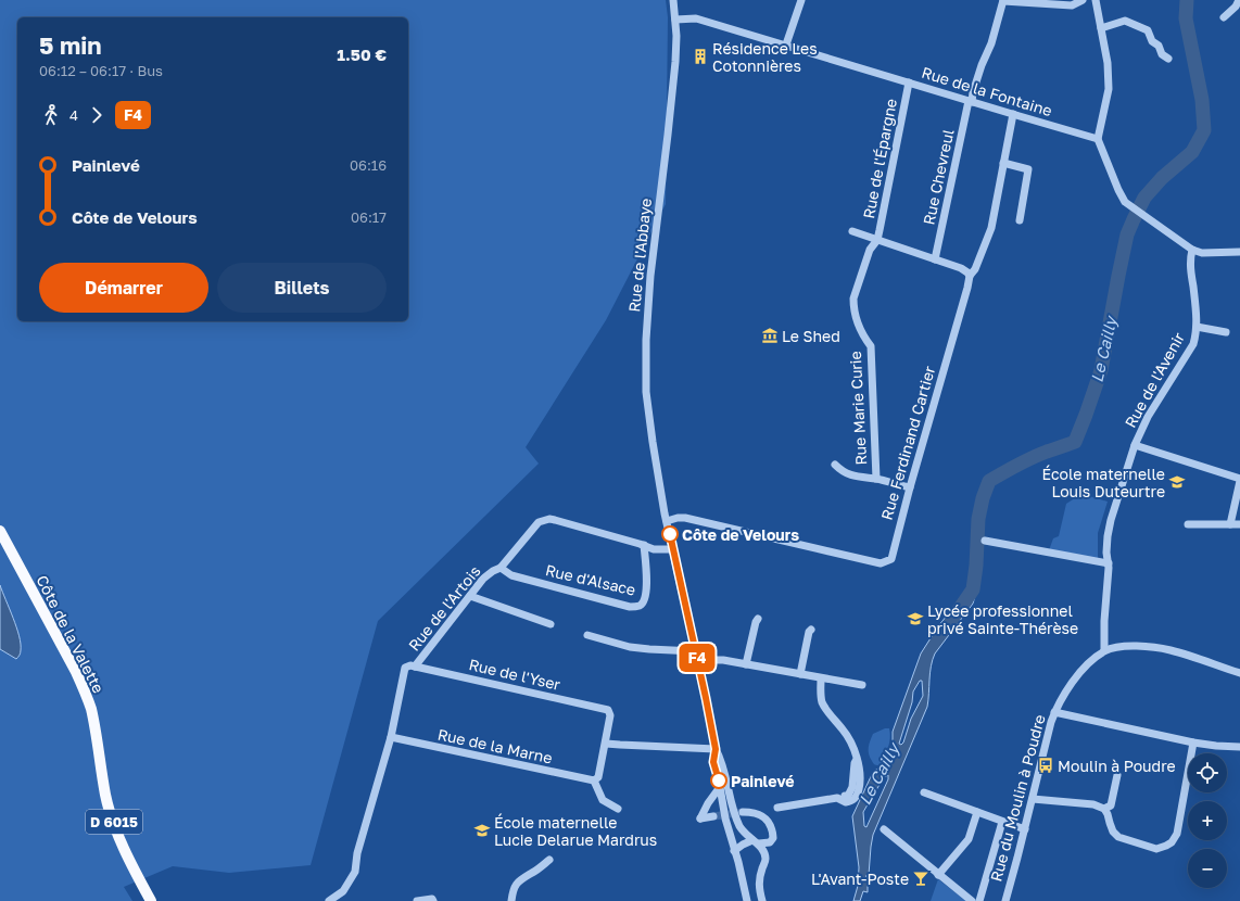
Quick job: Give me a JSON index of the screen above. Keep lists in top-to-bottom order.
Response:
{
  "streets": {
    "main road": ["Côte de la Valette", "D 6015"],
    "street": [
      "Rue de la Fontaine",
      "Rue de l'Épargne",
      "Rue Chevreul",
      "Rue de l'Abbaye",
      "Rue de l'Avenir",
      "Rue Marie Curie",
      "Rue Ferdinand Cartier",
      "Rue d'Alsace",
      "Rue de l'Artois",
      "Rue de l'Yser",
      "Rue de la Marne",
      "Rue du Moulin à Poudre"
    ]
  },
  "crossings": [
    ["Rue de la Fontaine", "Rue de l'Épargne"],
    ["Rue de la Fontaine", "Rue Chevreul"],
    ["Rue de la Fontaine", "Rue de l'Abbaye"],
    ["Rue de la Fontaine", "Rue Ferdinand Cartier"],
    ["Rue de l'Épargne", "Rue Marie Curie"],
    ["Rue de l'Abbaye", "Rue Ferdinand Cartier"],
    ["Rue de l'Avenir", "Rue du Moulin à Poudre"],
    ["Rue Marie Curie", "Rue Ferdinand Cartier"],
    ["Rue d'Alsace", "Rue de l'Artois"],
    ["Rue de l'Artois", "Rue de l'Yser"],
    ["Rue de l'Artois", "Rue de la Marne"]
  ],
  "water": ["Le Cailly"],
  "places": {
    "building": ["Résidence Les Cotonnières"],
    "museum": ["Le Shed"],
    "school or university": ["École maternelle Louis Duteurtre", "Lycée professionnel privé Sainte-Thérèse", "École maternelle Lucie Delarue Mardrus"],
    "other": ["Côte de Velours", "Painlevé"],
    "bus stop": ["Moulin à Poudre"],
    "bar": ["L'Avant-Poste"]
  },
  "lines": ["bus line F4"],
  "page": {
    "on_map": "F4",
    "heading": ["5 min", "06:12 – 06:17 · Bus", "1.50 €"],
    "legs": ["4", "F4"],
    "list": [
      {
        "name": "Painlevé",
        "value": "06:16"
      },
      {
        "name": "Côte de Velours",
        "value": "06:17"
      }
    ],
    "buttons": ["Démarrer", "Billets"],
    "map_buttons": ["+", "−"]
  }
}
